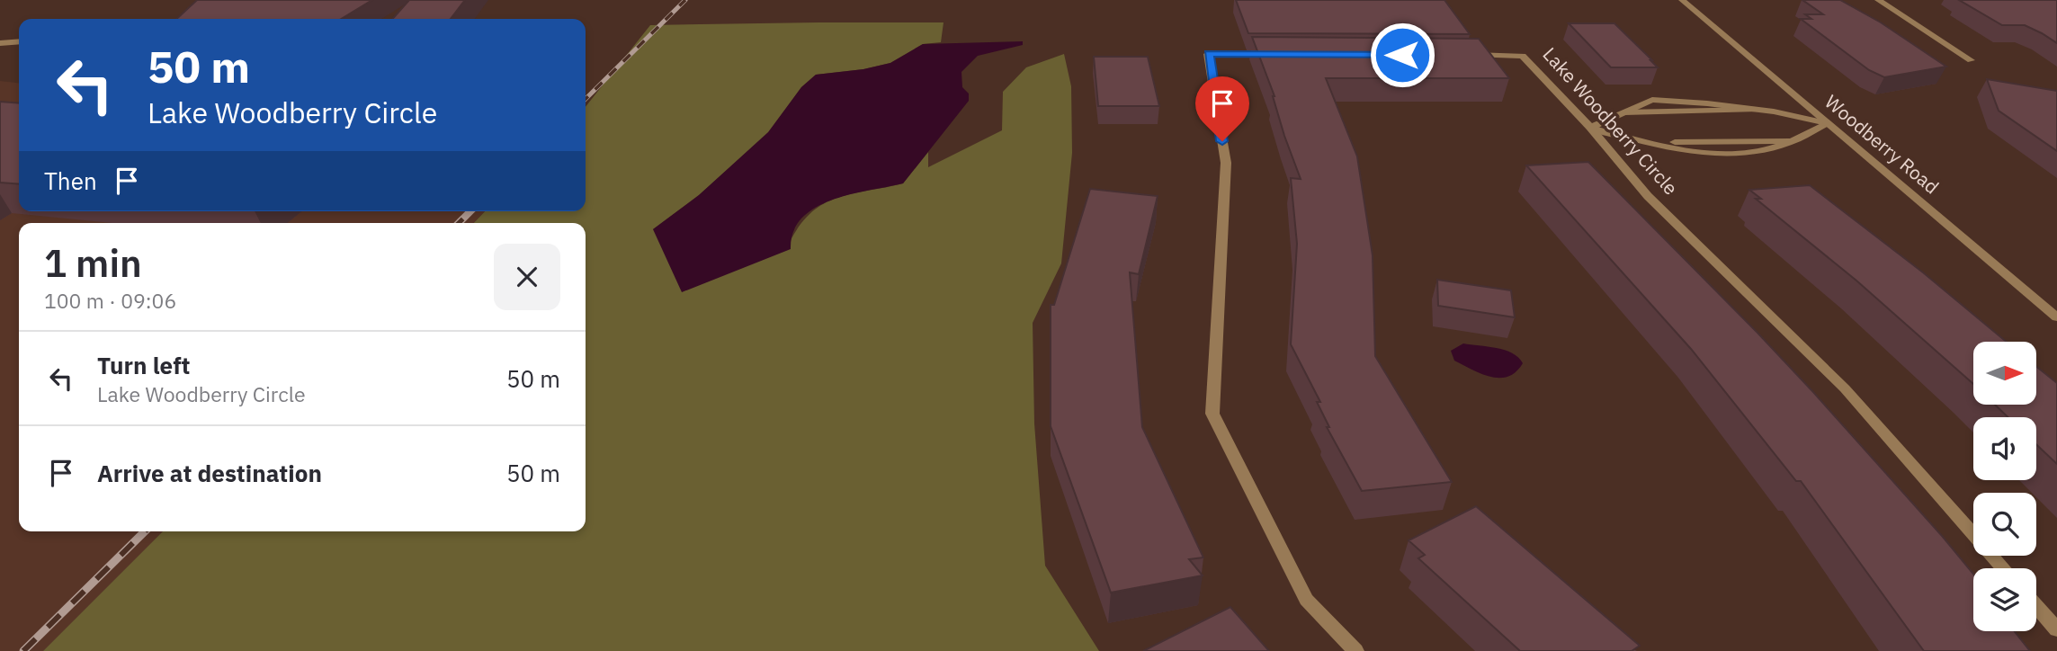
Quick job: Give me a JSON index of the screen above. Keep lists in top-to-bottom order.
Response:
{
  "streets": {
    "street": ["Lake Woodberry Circle", "Woodberry Road"]
  },
  "north": "right",
  "page": {
    "turn": ["50 m", "Lake Woodberry Circle"],
    "then": "Then",
    "heading": ["1 min", "100 m · 09:06"],
    "list": [
      {
        "name": "Turn left",
        "note": "Lake Woodberry Circle",
        "value": "50 m"
      },
      {
        "name": "Arrive at destination",
        "value": "50 m"
      }
    ]
  }
}
